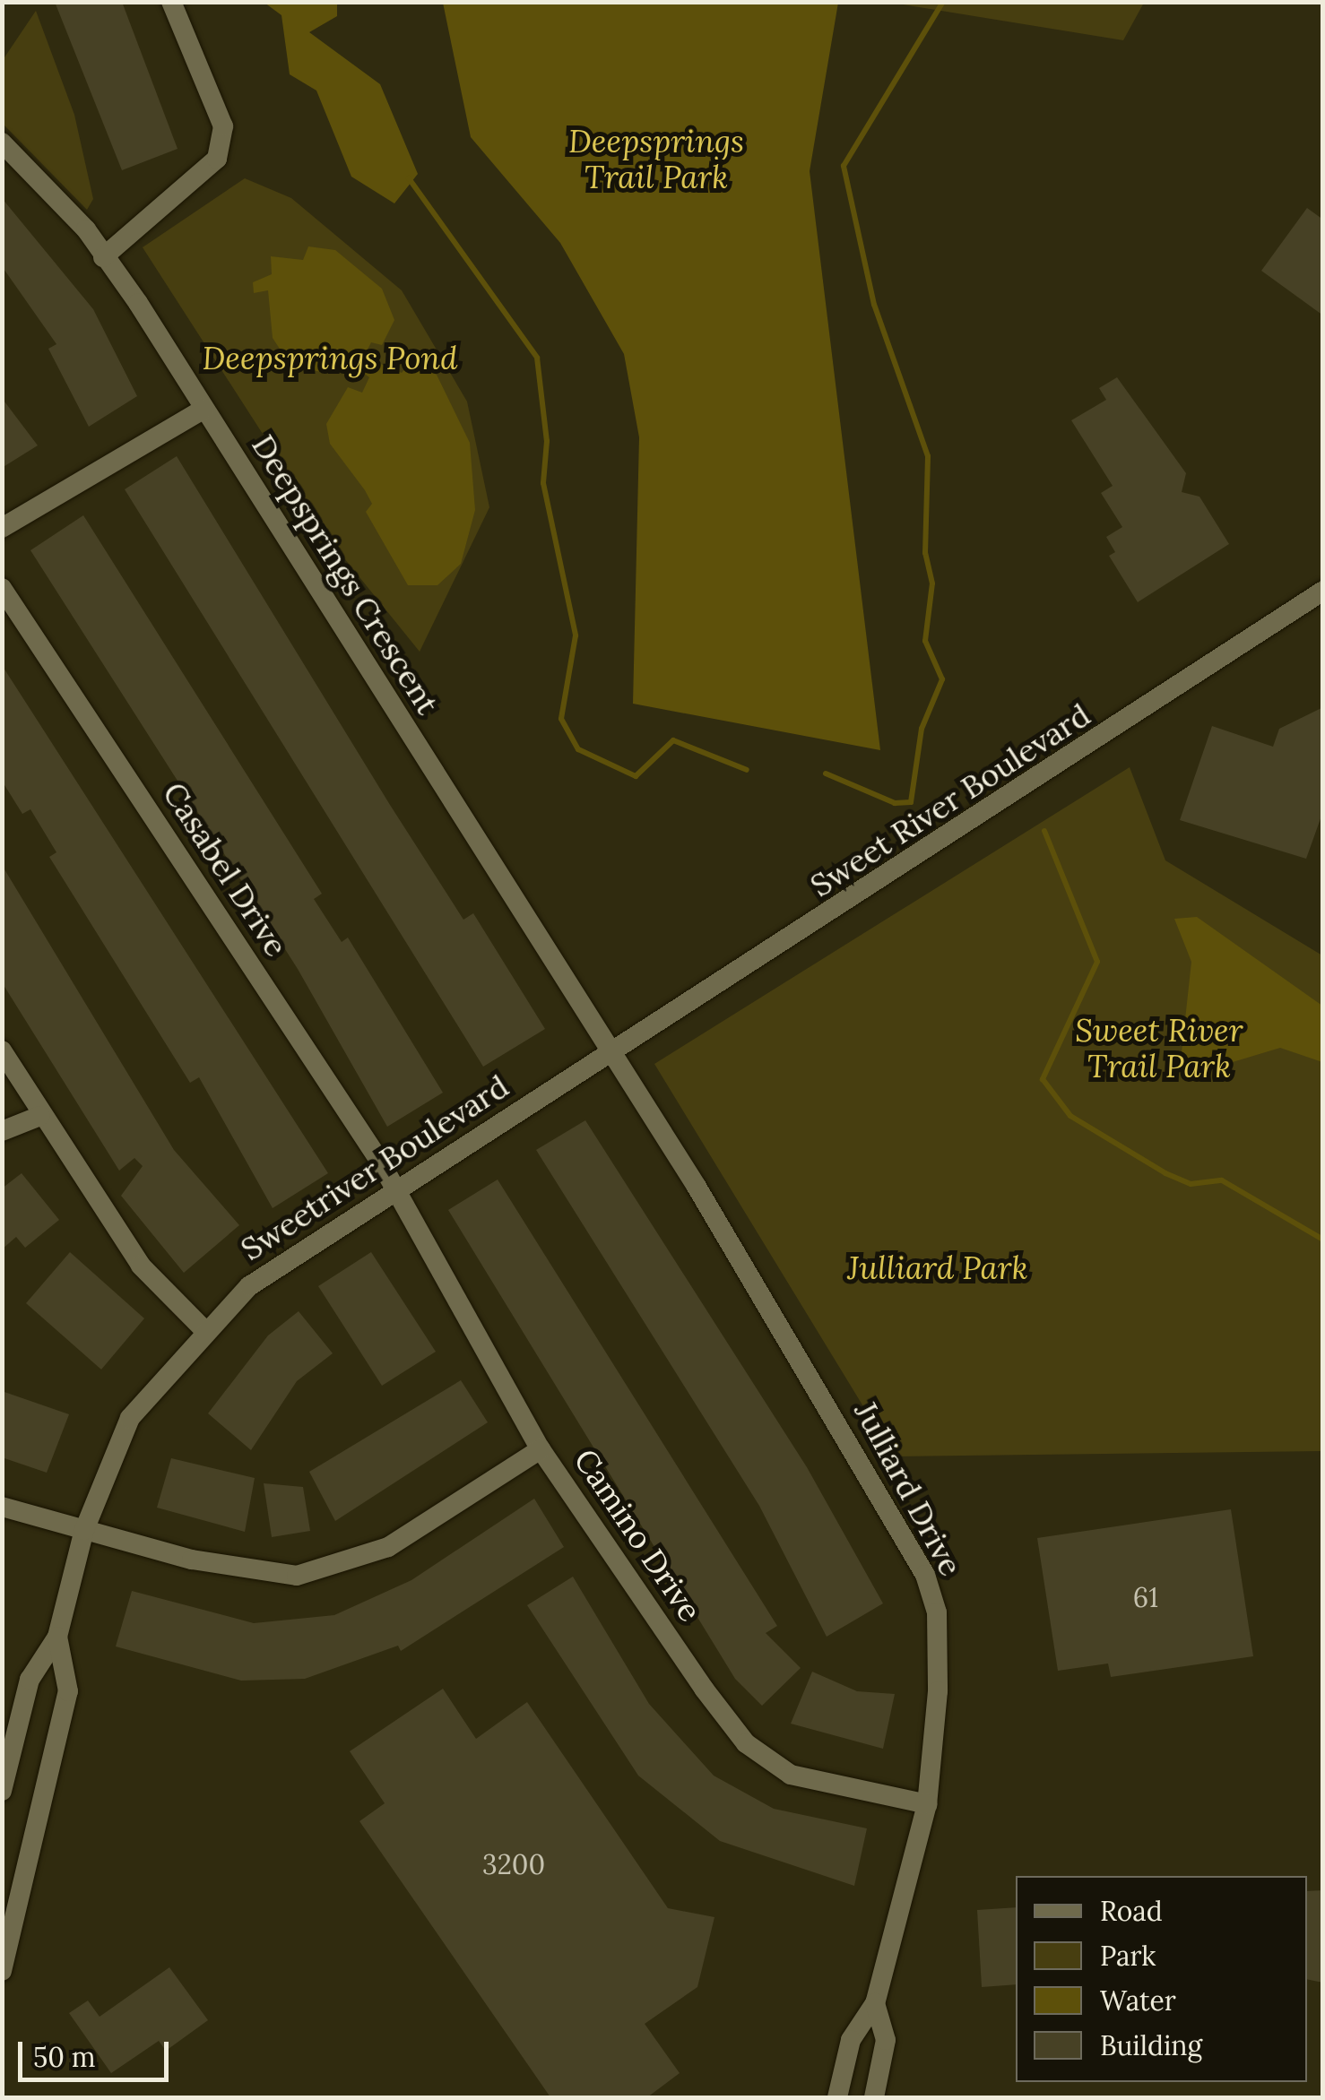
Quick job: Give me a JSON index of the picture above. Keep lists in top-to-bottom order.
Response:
{
  "streets": {
    "street": [
      "Deepsprings Crescent",
      "Sweet River Boulevard",
      "Casabel Drive",
      "Sweetriver Boulevard",
      "Julliard Drive",
      "Camino Drive"
    ]
  },
  "crossings": [
    ["Deepsprings Crescent", "Sweet River Boulevard"],
    ["Deepsprings Crescent", "Sweetriver Boulevard"],
    ["Deepsprings Crescent", "Julliard Drive"],
    ["Sweet River Boulevard", "Sweetriver Boulevard"],
    ["Sweet River Boulevard", "Julliard Drive"],
    ["Casabel Drive", "Sweetriver Boulevard"],
    ["Casabel Drive", "Camino Drive"],
    ["Sweetriver Boulevard", "Julliard Drive"],
    ["Sweetriver Boulevard", "Camino Drive"],
    ["Julliard Drive", "Camino Drive"]
  ],
  "parks": [
    "Deepsprings Trail Park",
    "Deepsprings Pond",
    "Sweet River Trail Park",
    "Julliard Park"
  ],
  "house_numbers": ["61", "3200"],
  "legend": [
    "Road",
    "Park",
    "Water",
    "Building"
  ],
  "scale_bar": "50 m"
}
